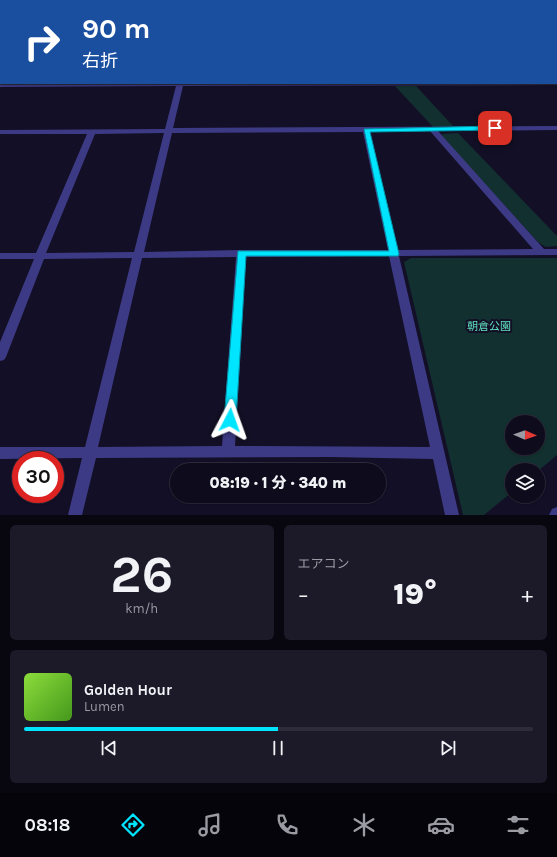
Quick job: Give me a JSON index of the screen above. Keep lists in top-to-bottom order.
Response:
{
  "parks": ["朝倉公園"],
  "north": "right",
  "page": {
    "turn": ["90 m", "右折"],
    "limit": "30",
    "trip": "08:19 · 1 分 · 340 m",
    "tile": [
      ["26", "km/h"],
      "エアコン"
    ],
    "heat": ["−", "19°", "+"],
    "song": ["Golden Hour", "Lumen"],
    "tabs": "08:18"
  }
}
